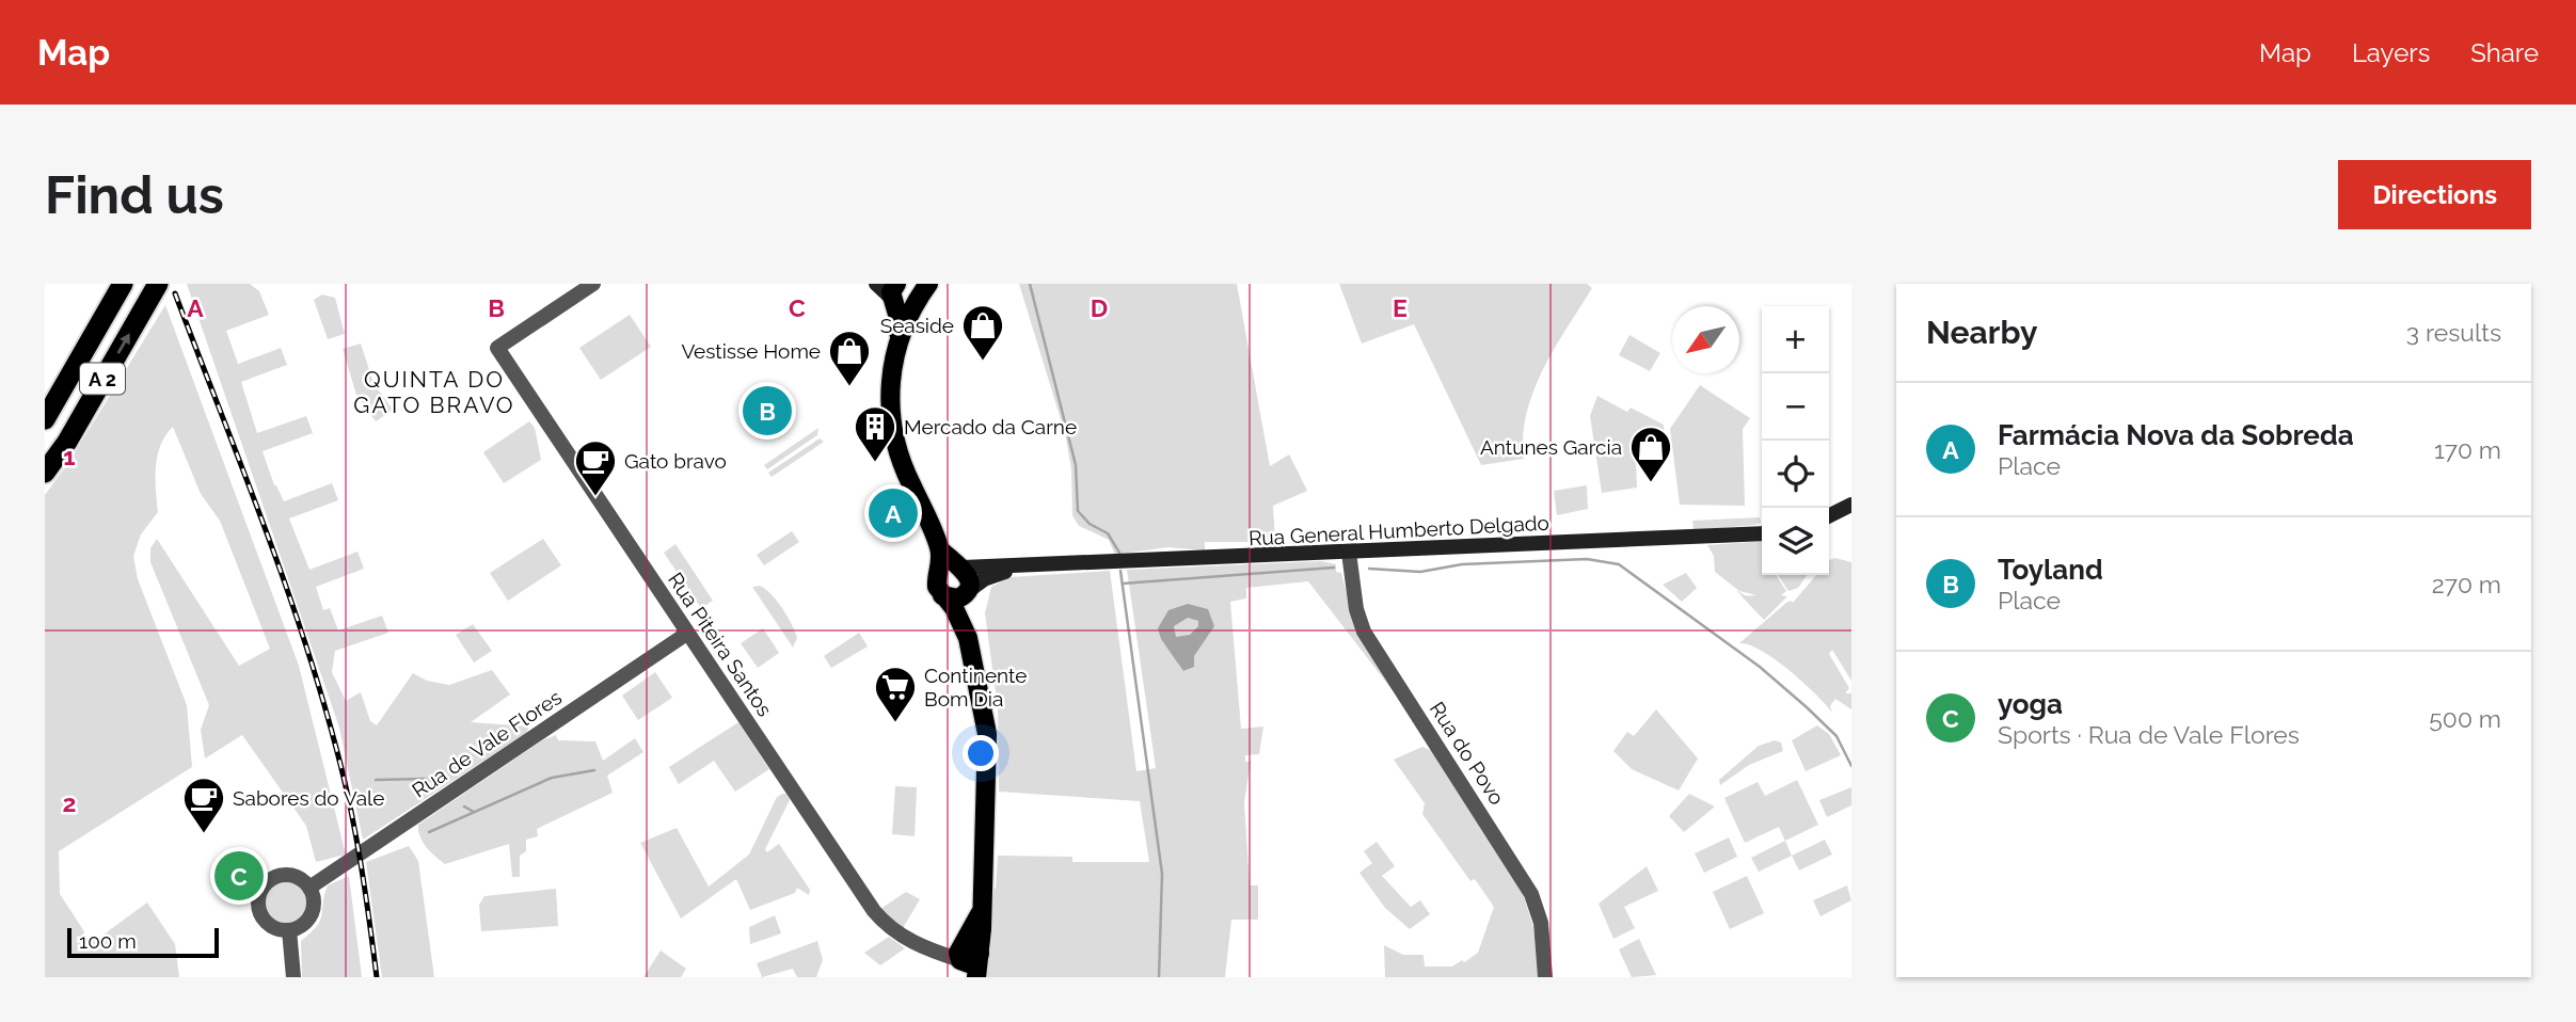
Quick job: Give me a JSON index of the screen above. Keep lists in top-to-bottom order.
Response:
{
  "streets": {
    "highway": ["A 2"],
    "main road": ["Rua General Humberto Delgado"],
    "street": ["Rua Piteira Santos", "Rua de Vale Flores", "Rua do Povo"]
  },
  "crossings": [
    ["Rua General Humberto Delgado", "Rua do Povo"],
    ["Rua Piteira Santos", "Rua de Vale Flores"]
  ],
  "districts": ["QUINTA DO GATO BRAVO"],
  "places": {
    "shop": ["Seaside", "Vestisse Home", "Antunes Garcia"],
    "building": ["Mercado da Carne"],
    "cafe": ["Gato bravo", "Sabores do Vale"],
    "supermarket": ["Continente Bom Dia"]
  },
  "scale_bar": "100 m",
  "north": "bottom left",
  "page": {
    "header": "Map",
    "nav": ["Map", "Layers", "Share"],
    "buttons": "Directions",
    "title": "Find us",
    "heading": ["Nearby", "3 results"],
    "map_buttons": ["+", "−"],
    "list": [
      {
        "mark": "A",
        "name": "Farmácia Nova da Sobreda",
        "note": "Place",
        "value": "170 m"
      },
      {
        "mark": "B",
        "name": "Toyland",
        "note": "Place",
        "value": "270 m"
      },
      {
        "mark": "C",
        "name": "yoga",
        "note": "Sports · Rua de Vale Flores",
        "value": "500 m"
      }
    ],
    "pins": ["B", "A", "C"],
    "scale": "100 m"
  },
  "grid": {
    "columns": [
      "A",
      "B",
      "C",
      "D",
      "E"
    ],
    "rows": ["1", "2"]
  }
}
